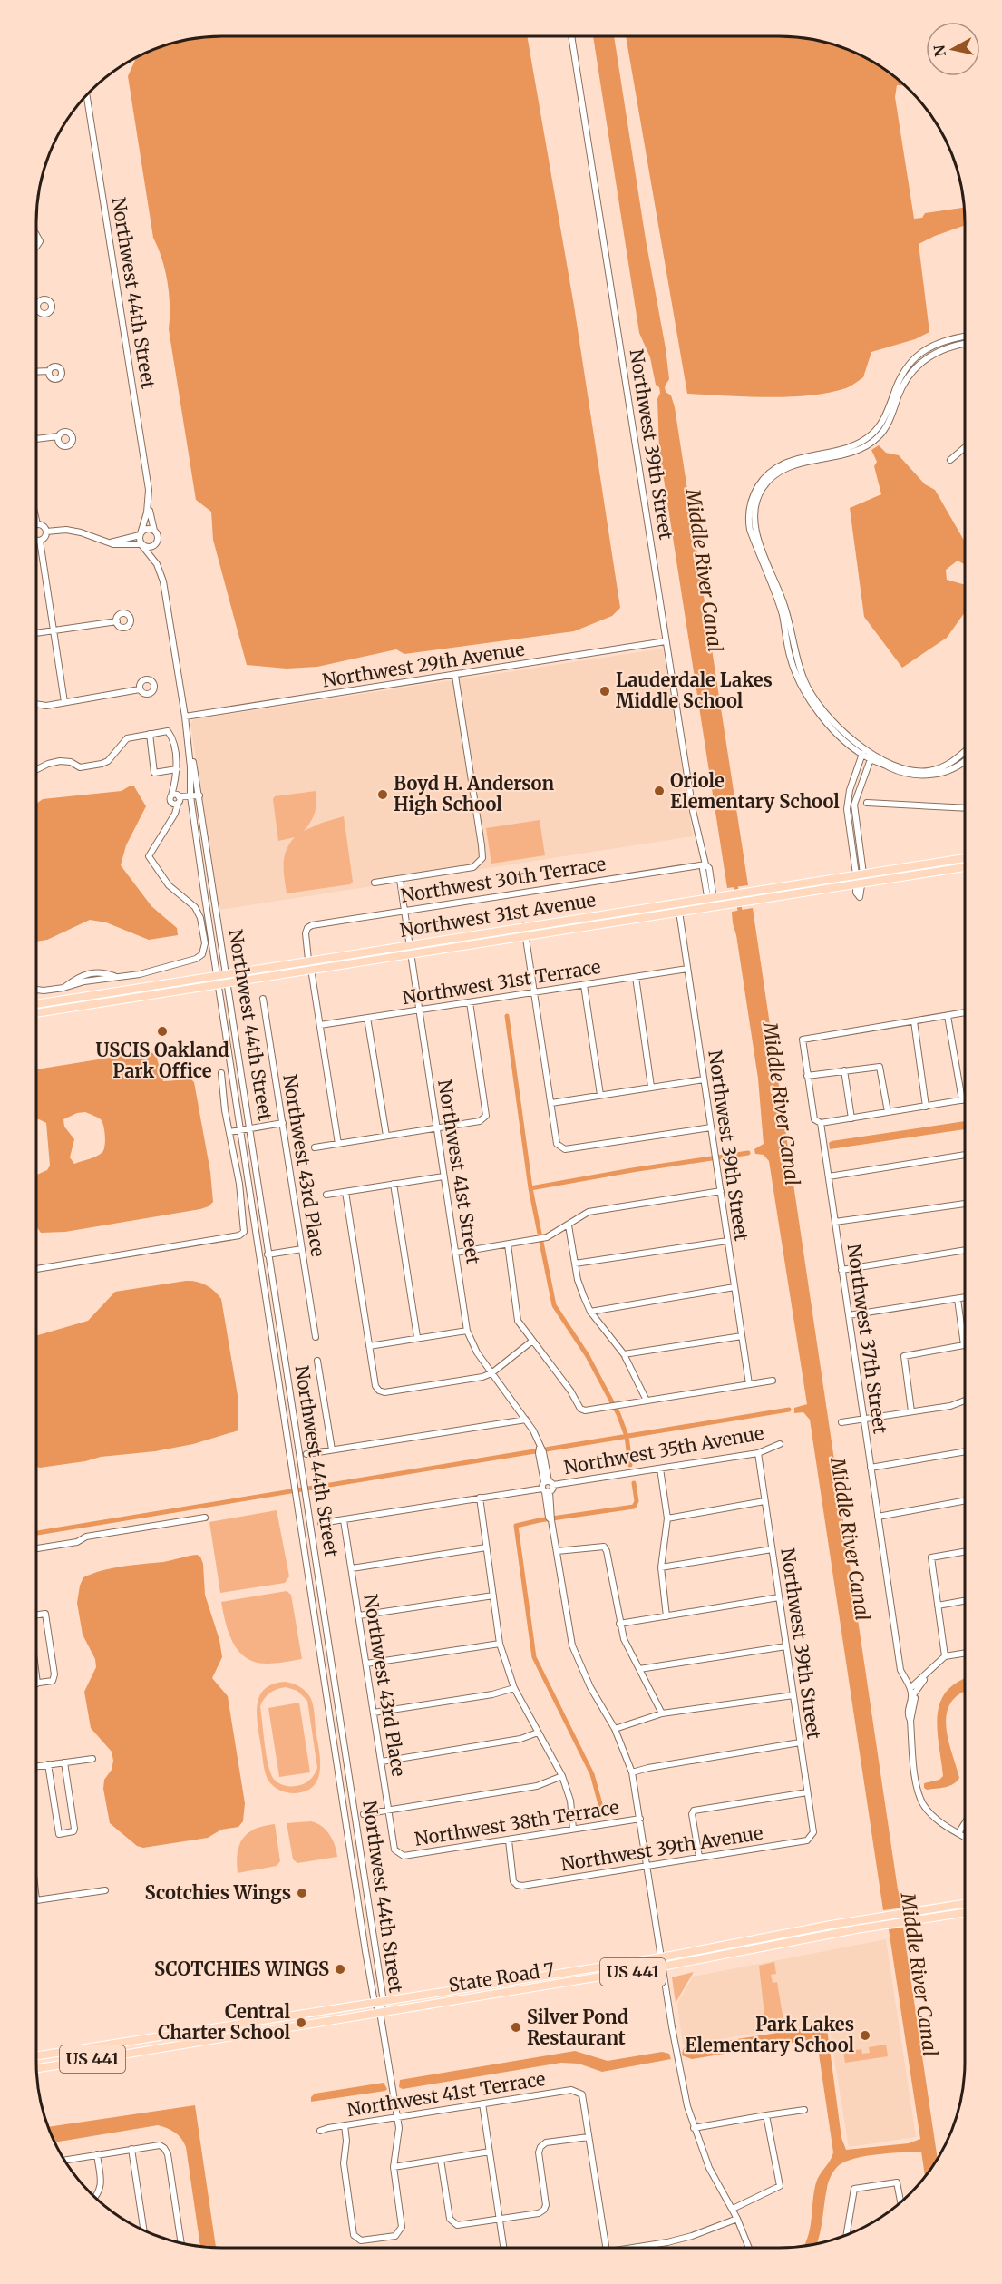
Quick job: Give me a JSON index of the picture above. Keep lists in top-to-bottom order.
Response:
{
  "streets": {
    "main road": ["Northwest 31st Avenue", "US 441", "State Road 7"],
    "street": [
      "Northwest 44th Street",
      "Northwest 39th Street",
      "Northwest 29th Avenue",
      "Northwest 30th Terrace",
      "Northwest 31st Terrace",
      "Northwest 43rd Place",
      "Northwest 41st Street",
      "Northwest 37th Street",
      "Northwest 35th Avenue",
      "Northwest 38th Terrace",
      "Northwest 39th Avenue",
      "Northwest 41st Terrace"
    ]
  },
  "crossings": [
    ["Northwest 44th Street", "Northwest 29th Avenue"],
    ["Northwest 44th Street", "Northwest 31st Avenue"],
    ["Northwest 44th Street", "State Road 7"],
    ["Northwest 39th Street", "Northwest 29th Avenue"],
    ["Northwest 39th Street", "Northwest 30th Terrace"],
    ["Northwest 39th Street", "Northwest 31st Avenue"],
    ["Northwest 39th Street", "Northwest 31st Terrace"],
    ["Northwest 39th Street", "Northwest 35th Avenue"],
    ["Northwest 39th Street", "Northwest 39th Avenue"],
    ["Northwest 30th Terrace", "Northwest 31st Avenue"],
    ["Northwest 30th Terrace", "Northwest 41st Street"],
    ["Northwest 31st Avenue", "Northwest 41st Street"],
    ["Northwest 31st Terrace", "Northwest 41st Street"],
    ["Northwest 43rd Place", "Northwest 35th Avenue"],
    ["Northwest 43rd Place", "Northwest 38th Terrace"],
    ["Northwest 41st Street", "Northwest 35th Avenue"],
    ["Northwest 41st Street", "Northwest 38th Terrace"],
    ["Northwest 41st Street", "Northwest 39th Avenue"],
    ["Northwest 41st Street", "State Road 7"],
    ["Northwest 38th Terrace", "Northwest 39th Avenue"]
  ],
  "water": ["Middle River Canal"],
  "places": [
    "Lauderdale Lakes Middle School",
    "Oriole Elementary School",
    "Boyd H. Anderson High School",
    "USCIS Oakland Park Office",
    "Scotchies Wings",
    "SCOTCHIES WINGS",
    "Central Charter School",
    "Silver Pond Restaurant",
    "Park Lakes Elementary School"
  ],
  "north": "left"
}
